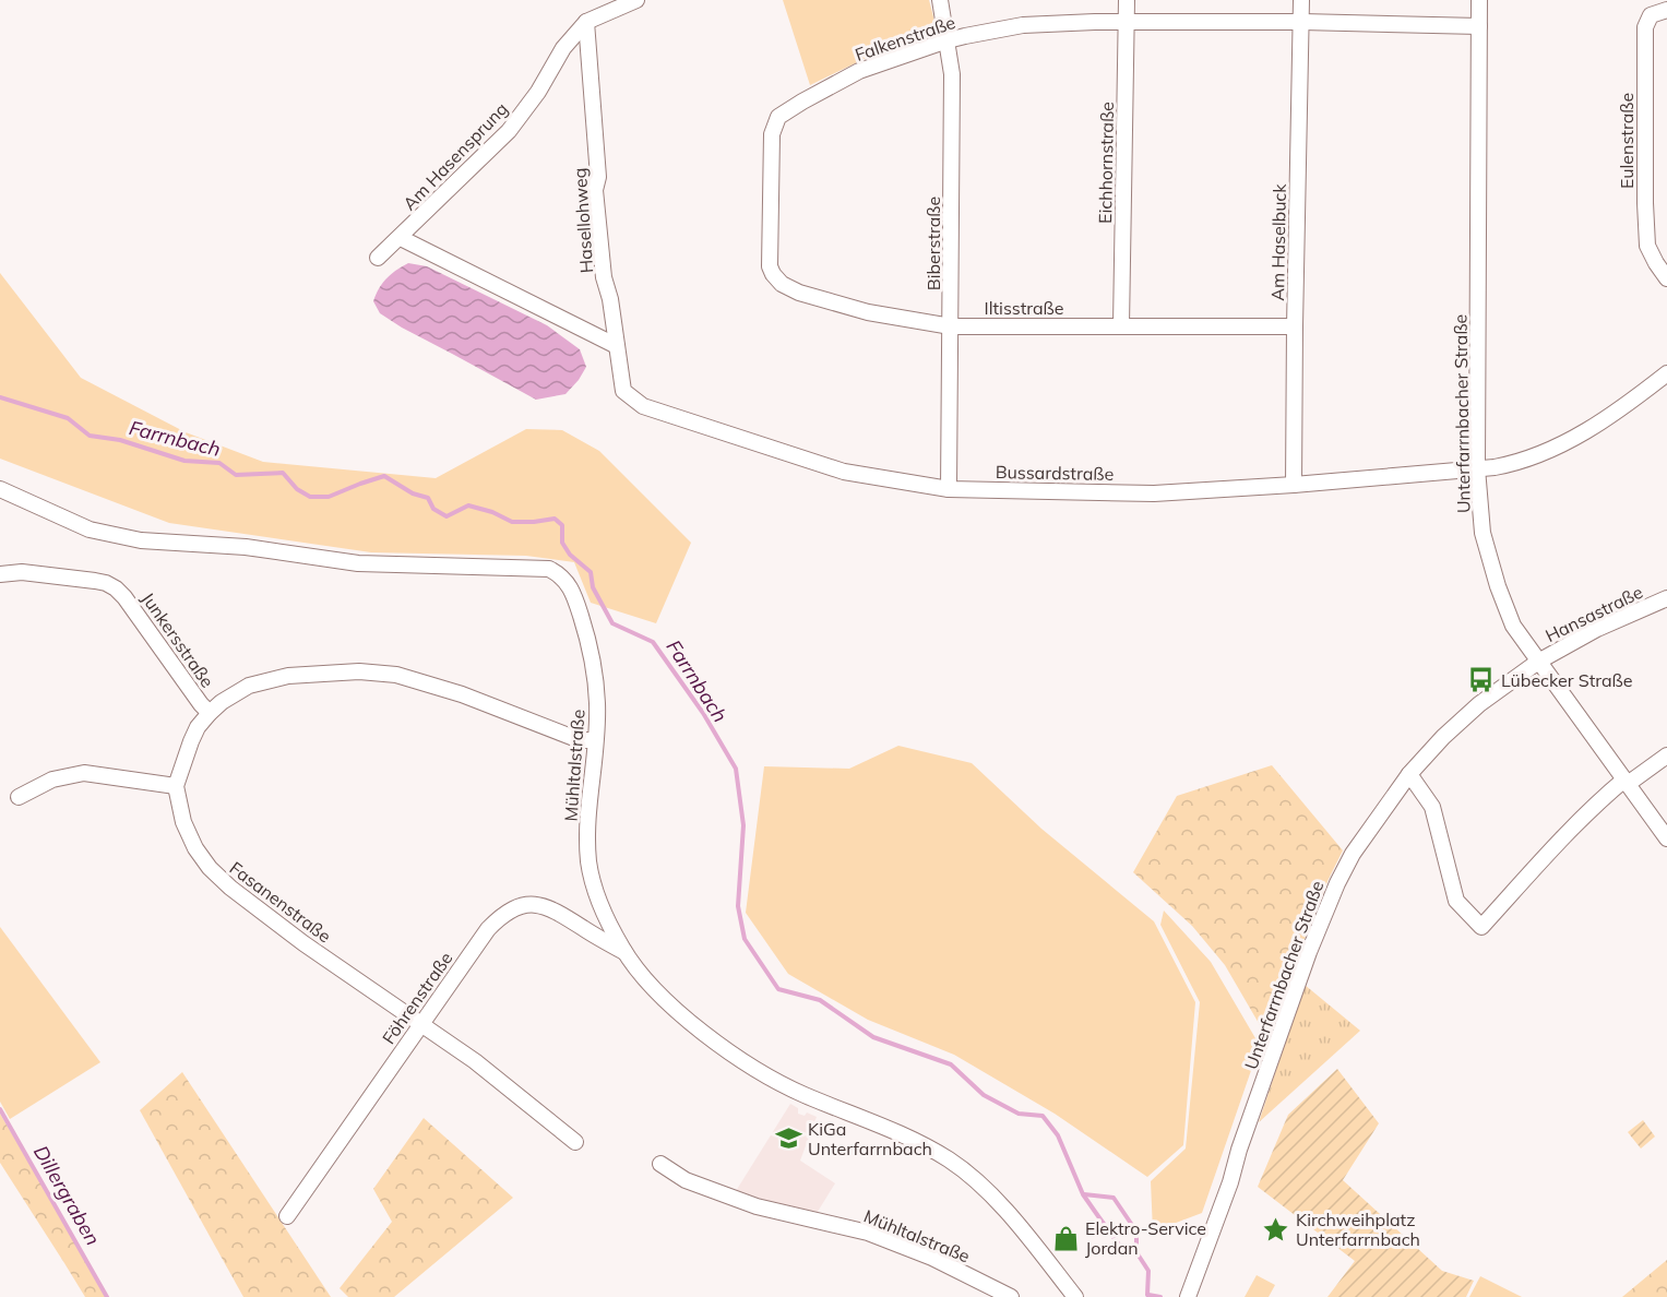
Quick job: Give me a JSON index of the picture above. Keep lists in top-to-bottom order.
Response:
{
  "streets": {
    "street": [
      "Falkenstraße",
      "Eulenstraße",
      "Am Hasensprung",
      "Eichhornstraße",
      "Hasellohweg",
      "Am Haselbuck",
      "Biberstraße",
      "Iltisstraße",
      "Unterfarrnbacher Straße",
      "Bussardstraße",
      "Hansastraße",
      "Junkersstraße",
      "Mühltalstraße",
      "Fasanenstraße",
      "Föhrenstraße"
    ]
  },
  "crossings": [
    ["Falkenstraße", "Eichhornstraße"],
    ["Falkenstraße", "Am Haselbuck"],
    ["Falkenstraße", "Biberstraße"],
    ["Falkenstraße", "Iltisstraße"],
    ["Falkenstraße", "Unterfarrnbacher Straße"],
    ["Am Hasensprung", "Hasellohweg"],
    ["Eichhornstraße", "Iltisstraße"],
    ["Hasellohweg", "Bussardstraße"],
    ["Am Haselbuck", "Iltisstraße"],
    ["Am Haselbuck", "Bussardstraße"],
    ["Biberstraße", "Iltisstraße"],
    ["Biberstraße", "Bussardstraße"],
    ["Unterfarrnbacher Straße", "Bussardstraße"],
    ["Unterfarrnbacher Straße", "Hansastraße"],
    ["Mühltalstraße", "Föhrenstraße"],
    ["Fasanenstraße", "Föhrenstraße"]
  ],
  "water": ["Farrnbach", "Dillergraben"],
  "places": {
    "bus stop": ["Lübecker Straße"],
    "school or university": ["KiGa Unterfarrnbach"],
    "place": ["Kirchweihplatz Unterfarrnbach"],
    "shop": ["Elektro-Service Jordan"]
  }
}
